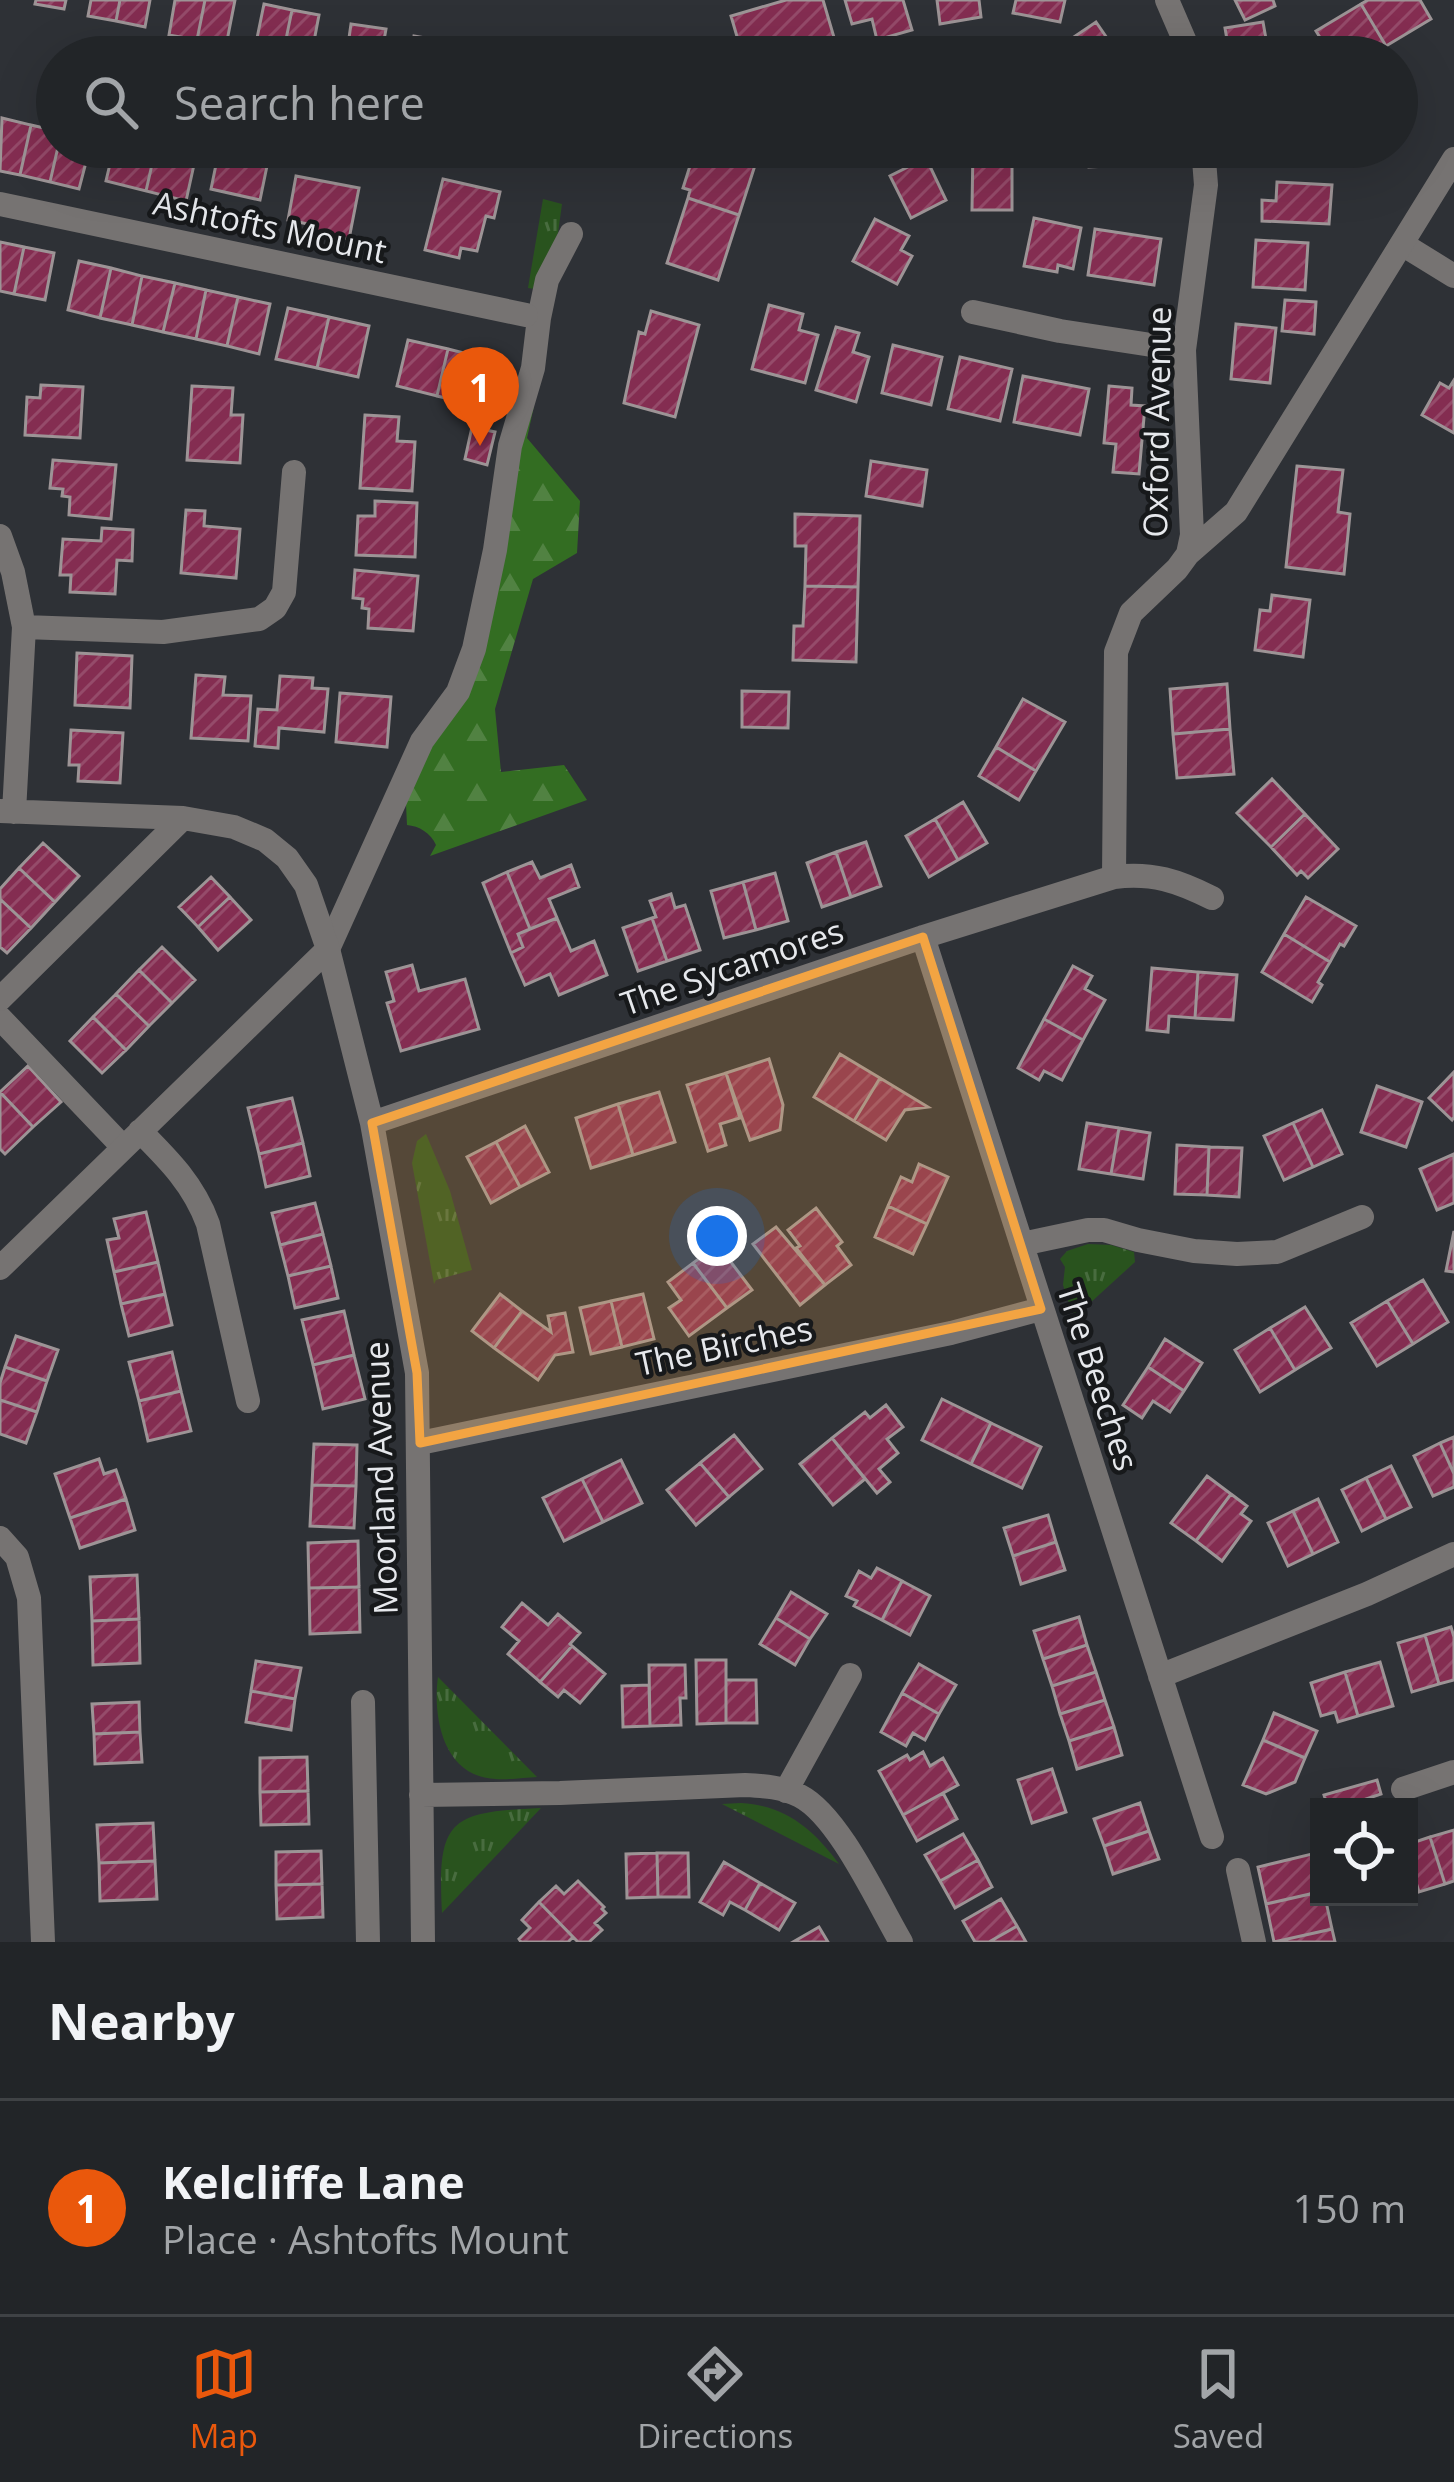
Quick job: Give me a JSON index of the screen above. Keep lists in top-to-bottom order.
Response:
{
  "streets": {
    "street": [
      "Ashtofts Mount",
      "Oxford Avenue",
      "The Sycamores",
      "The Birches",
      "The Beeches",
      "Moorland Avenue"
    ]
  },
  "crossings": [
    ["The Sycamores", "The Beeches"],
    ["The Sycamores", "Moorland Avenue"],
    ["The Birches", "The Beeches"],
    ["The Birches", "Moorland Avenue"]
  ],
  "page": {
    "search": "Search here",
    "pins": "1",
    "heading": "Nearby",
    "list": [
      {
        "mark": "1",
        "name": "Kelcliffe Lane",
        "note": "Place · Ashtofts Mount",
        "value": "150 m"
      }
    ],
    "nav": ["Map", "Directions", "Saved"]
  }
}
